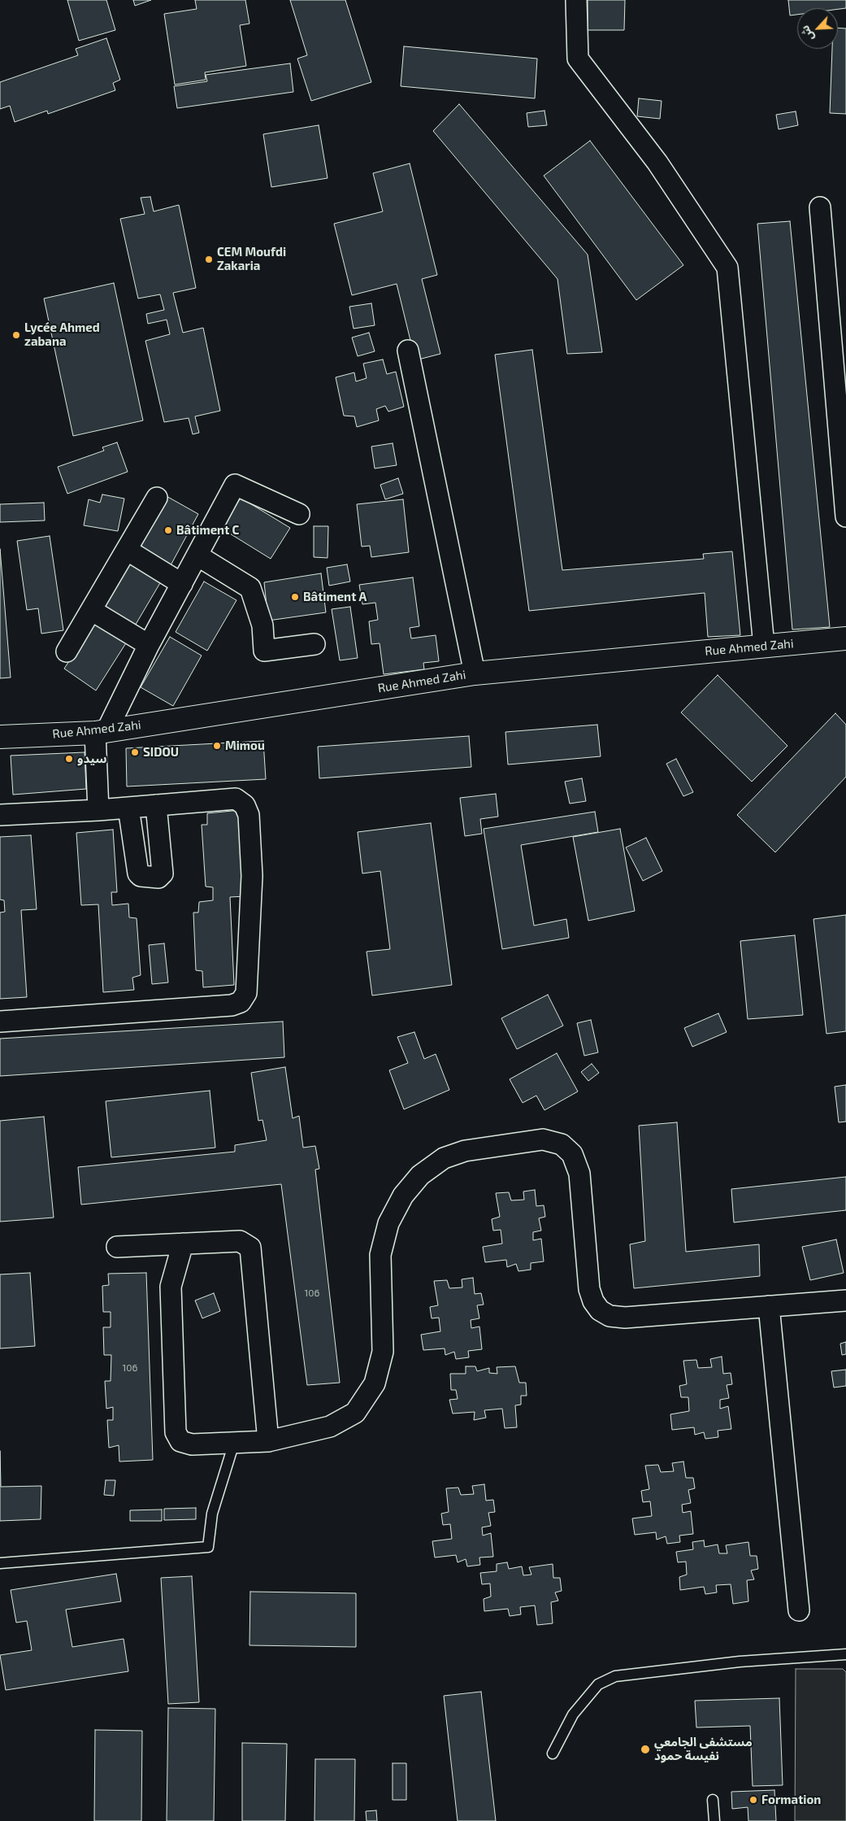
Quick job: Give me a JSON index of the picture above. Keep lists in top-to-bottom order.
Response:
{
  "streets": {
    "street": ["Rue Ahmed Zahi"]
  },
  "places": [
    "CEM Moufdi Zakaria",
    "Lycée Ahmed zabana",
    "Bâtiment C",
    "Bâtiment A",
    "Mimou",
    "SIDOU",
    "سيدو",
    "مستشفى الجامعي نفيسة حمود",
    "Formation"
  ],
  "house_numbers": ["106", "106"],
  "north": "bottom left"
}
